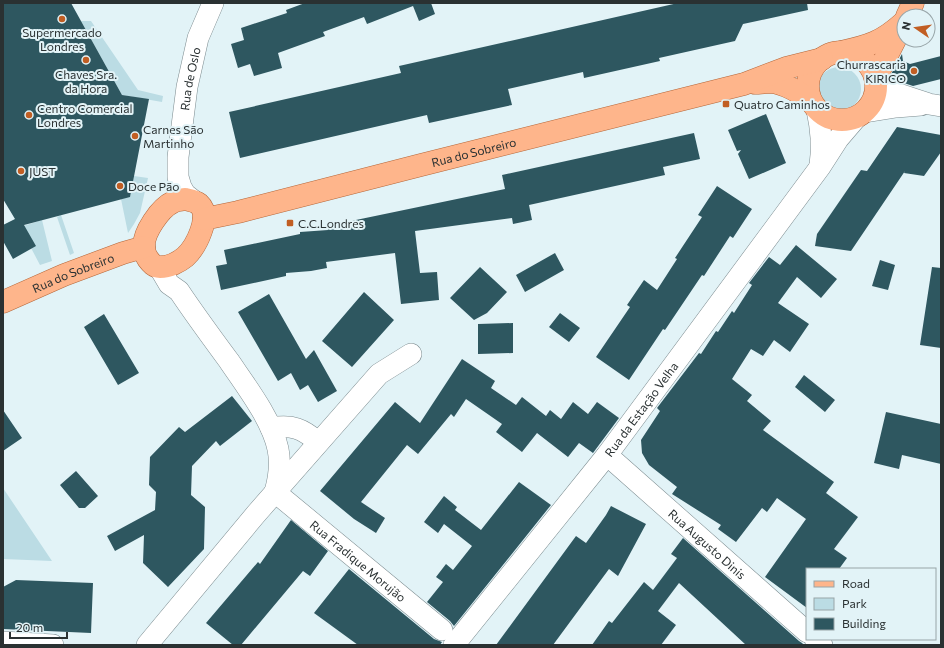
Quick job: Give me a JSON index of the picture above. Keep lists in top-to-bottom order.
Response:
{
  "streets": {
    "main road": ["Rua do Sobreiro"],
    "street": [
      "Rua de Oslo",
      "Rua da Estação Velha",
      "Rua Augusto Dinis",
      "Rua Fradique Morujão"
    ]
  },
  "crossings": [
    ["Rua de Oslo", "Rua do Sobreiro"],
    ["Rua do Sobreiro", "Rua da Estação Velha"],
    ["Rua da Estação Velha", "Rua Augusto Dinis"],
    ["Rua da Estação Velha", "Rua Fradique Morujão"]
  ],
  "places": {
    "other": [
      "Supermercado Londres",
      "Chaves Sra. da Hora",
      "Churrascaria KIRICO",
      "Centro Comercial Londres",
      "Carnes São Martinho",
      "JUST",
      "Doce Pão"
    ],
    "transit": ["Quatro Caminhos", "C.C.Londres"]
  },
  "legend": ["Road", "Park", "Building"],
  "scale_bar": "20 m",
  "north": "left"
}
